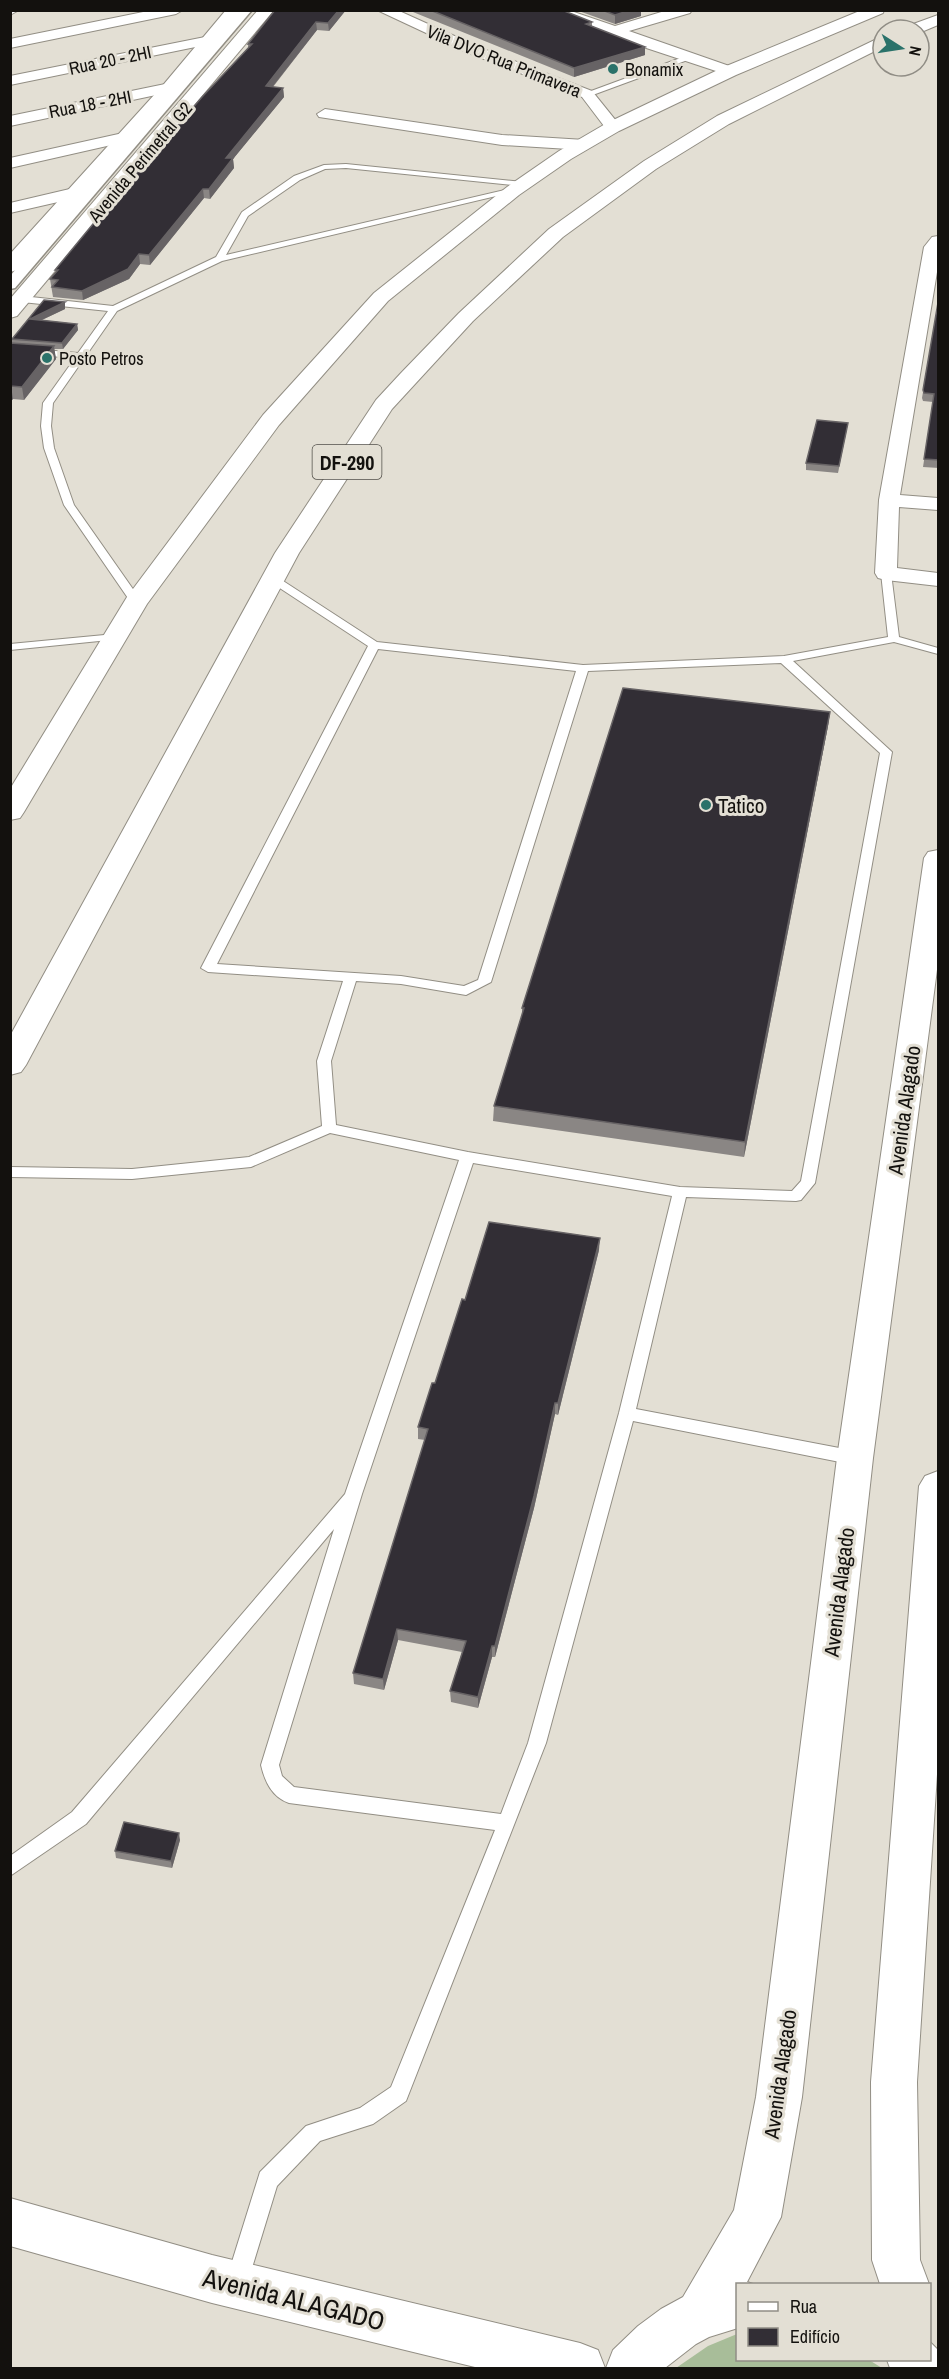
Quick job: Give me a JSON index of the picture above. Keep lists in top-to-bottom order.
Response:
{
  "streets": {
    "main road": [
      "Avenida Perimetral G2",
      "DF-290",
      "Avenida Alagado",
      "Avenida ALAGADO"
    ],
    "street": ["Rua 20 - 2HI", "Vila DVO Rua Primavera", "Rua 18 - 2HI"]
  },
  "crossings": [
    ["Rua 20 - 2HI", "Avenida Perimetral G2"],
    ["Rua 18 - 2HI", "Avenida Perimetral G2"]
  ],
  "places": ["Bonamix", "Posto Petros", "Tatico"],
  "legend": ["Rua", "Edifício"],
  "north": "right"
}
